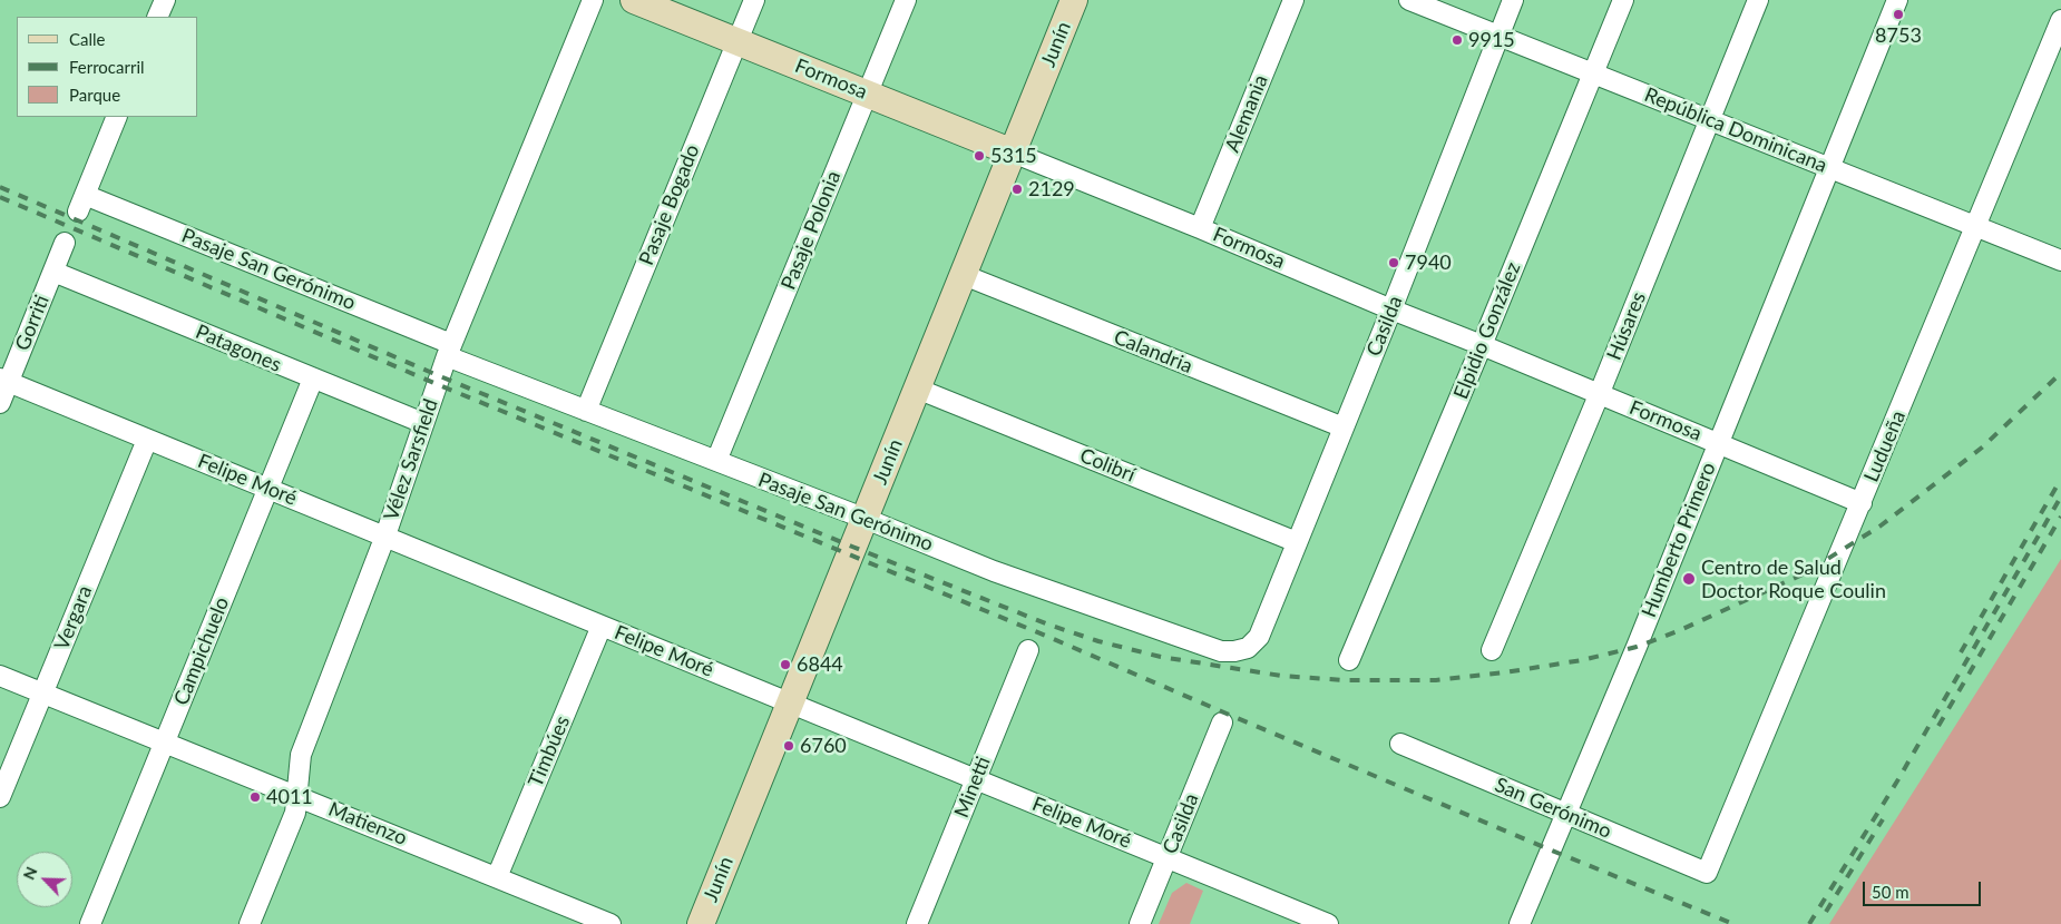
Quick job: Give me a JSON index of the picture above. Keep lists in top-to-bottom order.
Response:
{
  "streets": {
    "main road": ["Junín", "Formosa"],
    "street": [
      "Alemania",
      "República Dominicana",
      "Pasaje Bogado",
      "Pasaje Polonia",
      "Pasaje San Gerónimo",
      "Gorriti",
      "Casilda",
      "Húsares",
      "Elpidio González",
      "Patagones",
      "Calandria",
      "Ludueña",
      "Vélez Sarsfield",
      "Colibrí",
      "Felipe Moré",
      "Humberto Primero",
      "Vergara",
      "Campichuelo",
      "Timbúes",
      "Minetti",
      "San Gerónimo",
      "Matienzo"
    ]
  },
  "crossings": [
    ["Junín", "Formosa"],
    ["Junín", "Pasaje San Gerónimo"],
    ["Junín", "Calandria"],
    ["Junín", "Colibrí"],
    ["Junín", "Felipe Moré"],
    ["Formosa", "Alemania"],
    ["Formosa", "Pasaje Bogado"],
    ["Formosa", "Pasaje Polonia"],
    ["Formosa", "Casilda"],
    ["Formosa", "Húsares"],
    ["Formosa", "Elpidio González"],
    ["Formosa", "Ludueña"],
    ["Formosa", "Humberto Primero"],
    ["República Dominicana", "Casilda"],
    ["República Dominicana", "Húsares"],
    ["República Dominicana", "Elpidio González"],
    ["República Dominicana", "Ludueña"],
    ["República Dominicana", "Humberto Primero"],
    ["Pasaje Bogado", "Pasaje San Gerónimo"],
    ["Pasaje Polonia", "Pasaje San Gerónimo"],
    ["Pasaje San Gerónimo", "Casilda"],
    ["Pasaje San Gerónimo", "Vélez Sarsfield"],
    ["Gorriti", "Patagones"],
    ["Gorriti", "Felipe Moré"],
    ["Casilda", "Calandria"],
    ["Casilda", "Colibrí"],
    ["Casilda", "Felipe Moré"],
    ["Patagones", "Vélez Sarsfield"],
    ["Patagones", "Campichuelo"],
    ["Ludueña", "San Gerónimo"],
    ["Vélez Sarsfield", "Felipe Moré"],
    ["Vélez Sarsfield", "Matienzo"],
    ["Felipe Moré", "Vergara"],
    ["Felipe Moré", "Campichuelo"],
    ["Felipe Moré", "Timbúes"],
    ["Felipe Moré", "Minetti"],
    ["Humberto Primero", "San Gerónimo"],
    ["Vergara", "Matienzo"],
    ["Campichuelo", "Matienzo"],
    ["Timbúes", "Matienzo"]
  ],
  "places": [
    "8753",
    "9915",
    "5315",
    "2129",
    "7940",
    "Centro de Salud Doctor Roque Coulin",
    "6844",
    "6760",
    "4011"
  ],
  "legend": ["Calle", "Ferrocarril", "Parque"],
  "scale_bar": "50 m",
  "north": "top left"
}
